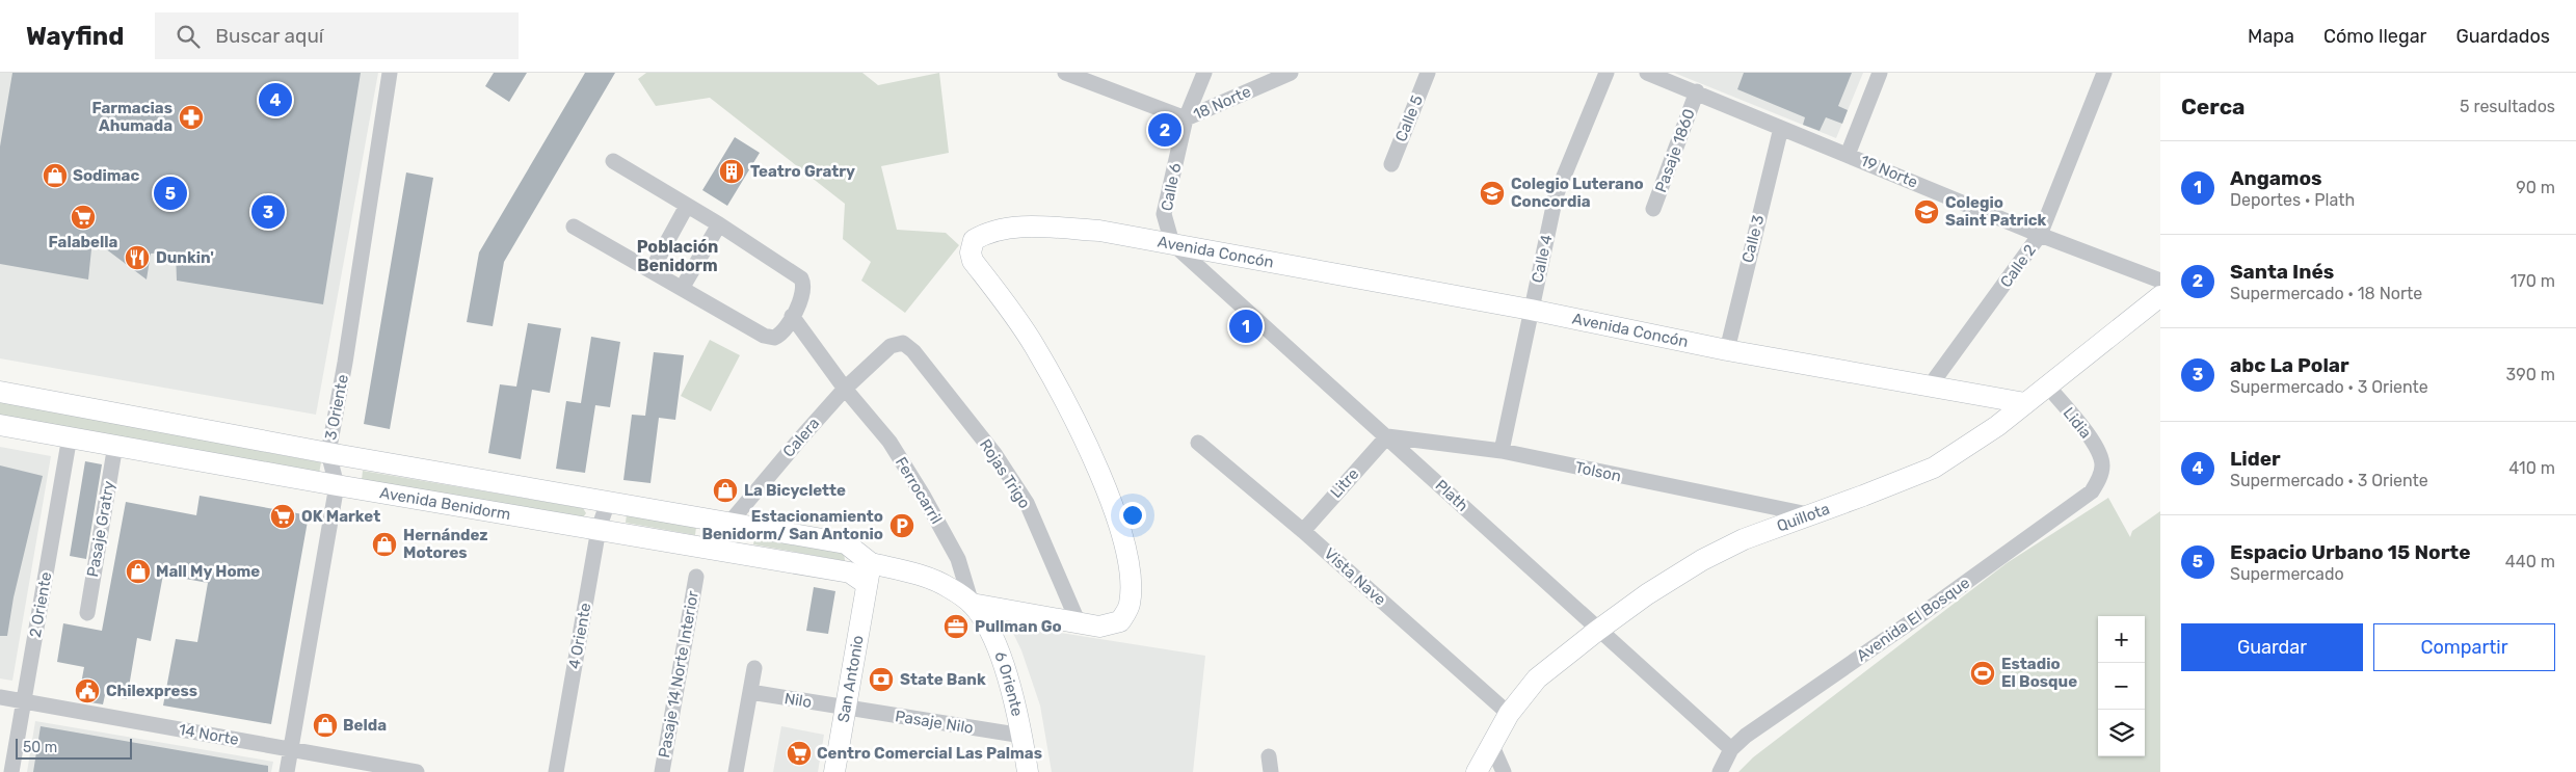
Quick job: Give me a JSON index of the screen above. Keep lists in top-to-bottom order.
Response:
{
  "streets": {
    "main road": [
      "Avenida Concón",
      "Avenida Benidorm",
      "Quillota",
      "San Antonio",
      "6 Oriente"
    ],
    "street": [
      "18 Norte",
      "Calle 5",
      "Pasaje 1860",
      "19 Norte",
      "Calle 6",
      "Calle 3",
      "Calle 4",
      "Calle 2",
      "3 Oriente",
      "Lidia",
      "Calera",
      "Tolson",
      "Rojas Trigo",
      "Litre",
      "Ferrocarril",
      "Plath",
      "Pasaje Gratry",
      "Vista Nave",
      "2 Oriente",
      "Avenida El Bosque",
      "4 Oriente",
      "Pasaje 14 Norte Interior",
      "Nilo",
      "Pasaje Nilo",
      "14 Norte"
    ]
  },
  "crossings": [
    ["18 Norte", "Calle 6"],
    ["Pasaje 1860", "19 Norte"],
    ["19 Norte", "Calle 3"],
    ["19 Norte", "Calle 2"],
    ["Calle 6", "Avenida Concón"],
    ["Calle 6", "Plath"],
    ["Calle 3", "Avenida Concón"],
    ["Avenida Concón", "Calle 4"],
    ["Avenida Concón", "Calle 2"],
    ["Avenida Concón", "Rojas Trigo"],
    ["Avenida Concón", "Ferrocarril"],
    ["Avenida Concón", "Plath"],
    ["Avenida Concón", "Avenida Benidorm"],
    ["Avenida Concón", "Quillota"],
    ["Avenida Concón", "6 Oriente"],
    ["Calle 4", "Tolson"],
    ["3 Oriente", "Avenida Benidorm"],
    ["3 Oriente", "14 Norte"],
    ["Lidia", "Quillota"],
    ["Lidia", "Avenida El Bosque"],
    ["Calera", "Rojas Trigo"],
    ["Calera", "Ferrocarril"],
    ["Calera", "Avenida Benidorm"],
    ["Tolson", "Litre"],
    ["Tolson", "Plath"],
    ["Tolson", "Quillota"],
    ["Litre", "Plath"],
    ["Litre", "Vista Nave"],
    ["Ferrocarril", "Avenida Benidorm"],
    ["Ferrocarril", "6 Oriente"],
    ["Plath", "Quillota"],
    ["Plath", "Avenida El Bosque"],
    ["Avenida Benidorm", "Pasaje Gratry"],
    ["Avenida Benidorm", "2 Oriente"],
    ["Avenida Benidorm", "4 Oriente"],
    ["Avenida Benidorm", "San Antonio"],
    ["Avenida Benidorm", "6 Oriente"],
    ["Quillota", "Vista Nave"],
    ["2 Oriente", "14 Norte"],
    ["San Antonio", "Nilo"],
    ["San Antonio", "Pasaje Nilo"],
    ["6 Oriente", "Pasaje Nilo"],
    ["Nilo", "Pasaje Nilo"]
  ],
  "districts": ["Población Benidorm"],
  "places": {
    "pharmacy": ["Farmacias Ahumada"],
    "building": ["Teatro Gratry"],
    "shop": [
      "Sodimac",
      "La Bicyclette",
      "Hernández Motores",
      "Mall My Home",
      "Belda"
    ],
    "school or university": ["Colegio Luterano Concordia", "Colegio Saint Patrick"],
    "supermarket": ["Falabella", "OK Market", "Centro Comercial Las Palmas"],
    "restaurant": ["Dunkin'"],
    "parking": ["Estacionamiento Benidorm/ San Antonio"],
    "office": ["Pullman Go"],
    "sports": ["Estadio El Bosque"],
    "bank": ["State Bank"],
    "public building": ["Chilexpress"]
  },
  "scale_bar": "50 m",
  "page": {
    "header": "Wayfind",
    "search": "Buscar aquí",
    "nav": ["Mapa", "Cómo llegar", "Guardados"],
    "heading": ["Cerca", "5 resultados"],
    "pins": [
      "4",
      "2",
      "5",
      "3",
      "1"
    ],
    "list": [
      {
        "mark": "1",
        "name": "Angamos",
        "note": "Deportes · Plath",
        "value": "90 m"
      },
      {
        "mark": "2",
        "name": "Santa Inés",
        "note": "Supermercado · 18 Norte",
        "value": "170 m"
      },
      {
        "mark": "3",
        "name": "abc La Polar",
        "note": "Supermercado · 3 Oriente",
        "value": "390 m"
      },
      {
        "mark": "4",
        "name": "Lider",
        "note": "Supermercado · 3 Oriente",
        "value": "410 m"
      },
      {
        "mark": "5",
        "name": "Espacio Urbano 15 Norte",
        "note": "Supermercado",
        "value": "440 m"
      }
    ],
    "buttons": ["Guardar", "Compartir"],
    "map_buttons": ["+", "−"],
    "scale": "50 m"
  }
}
